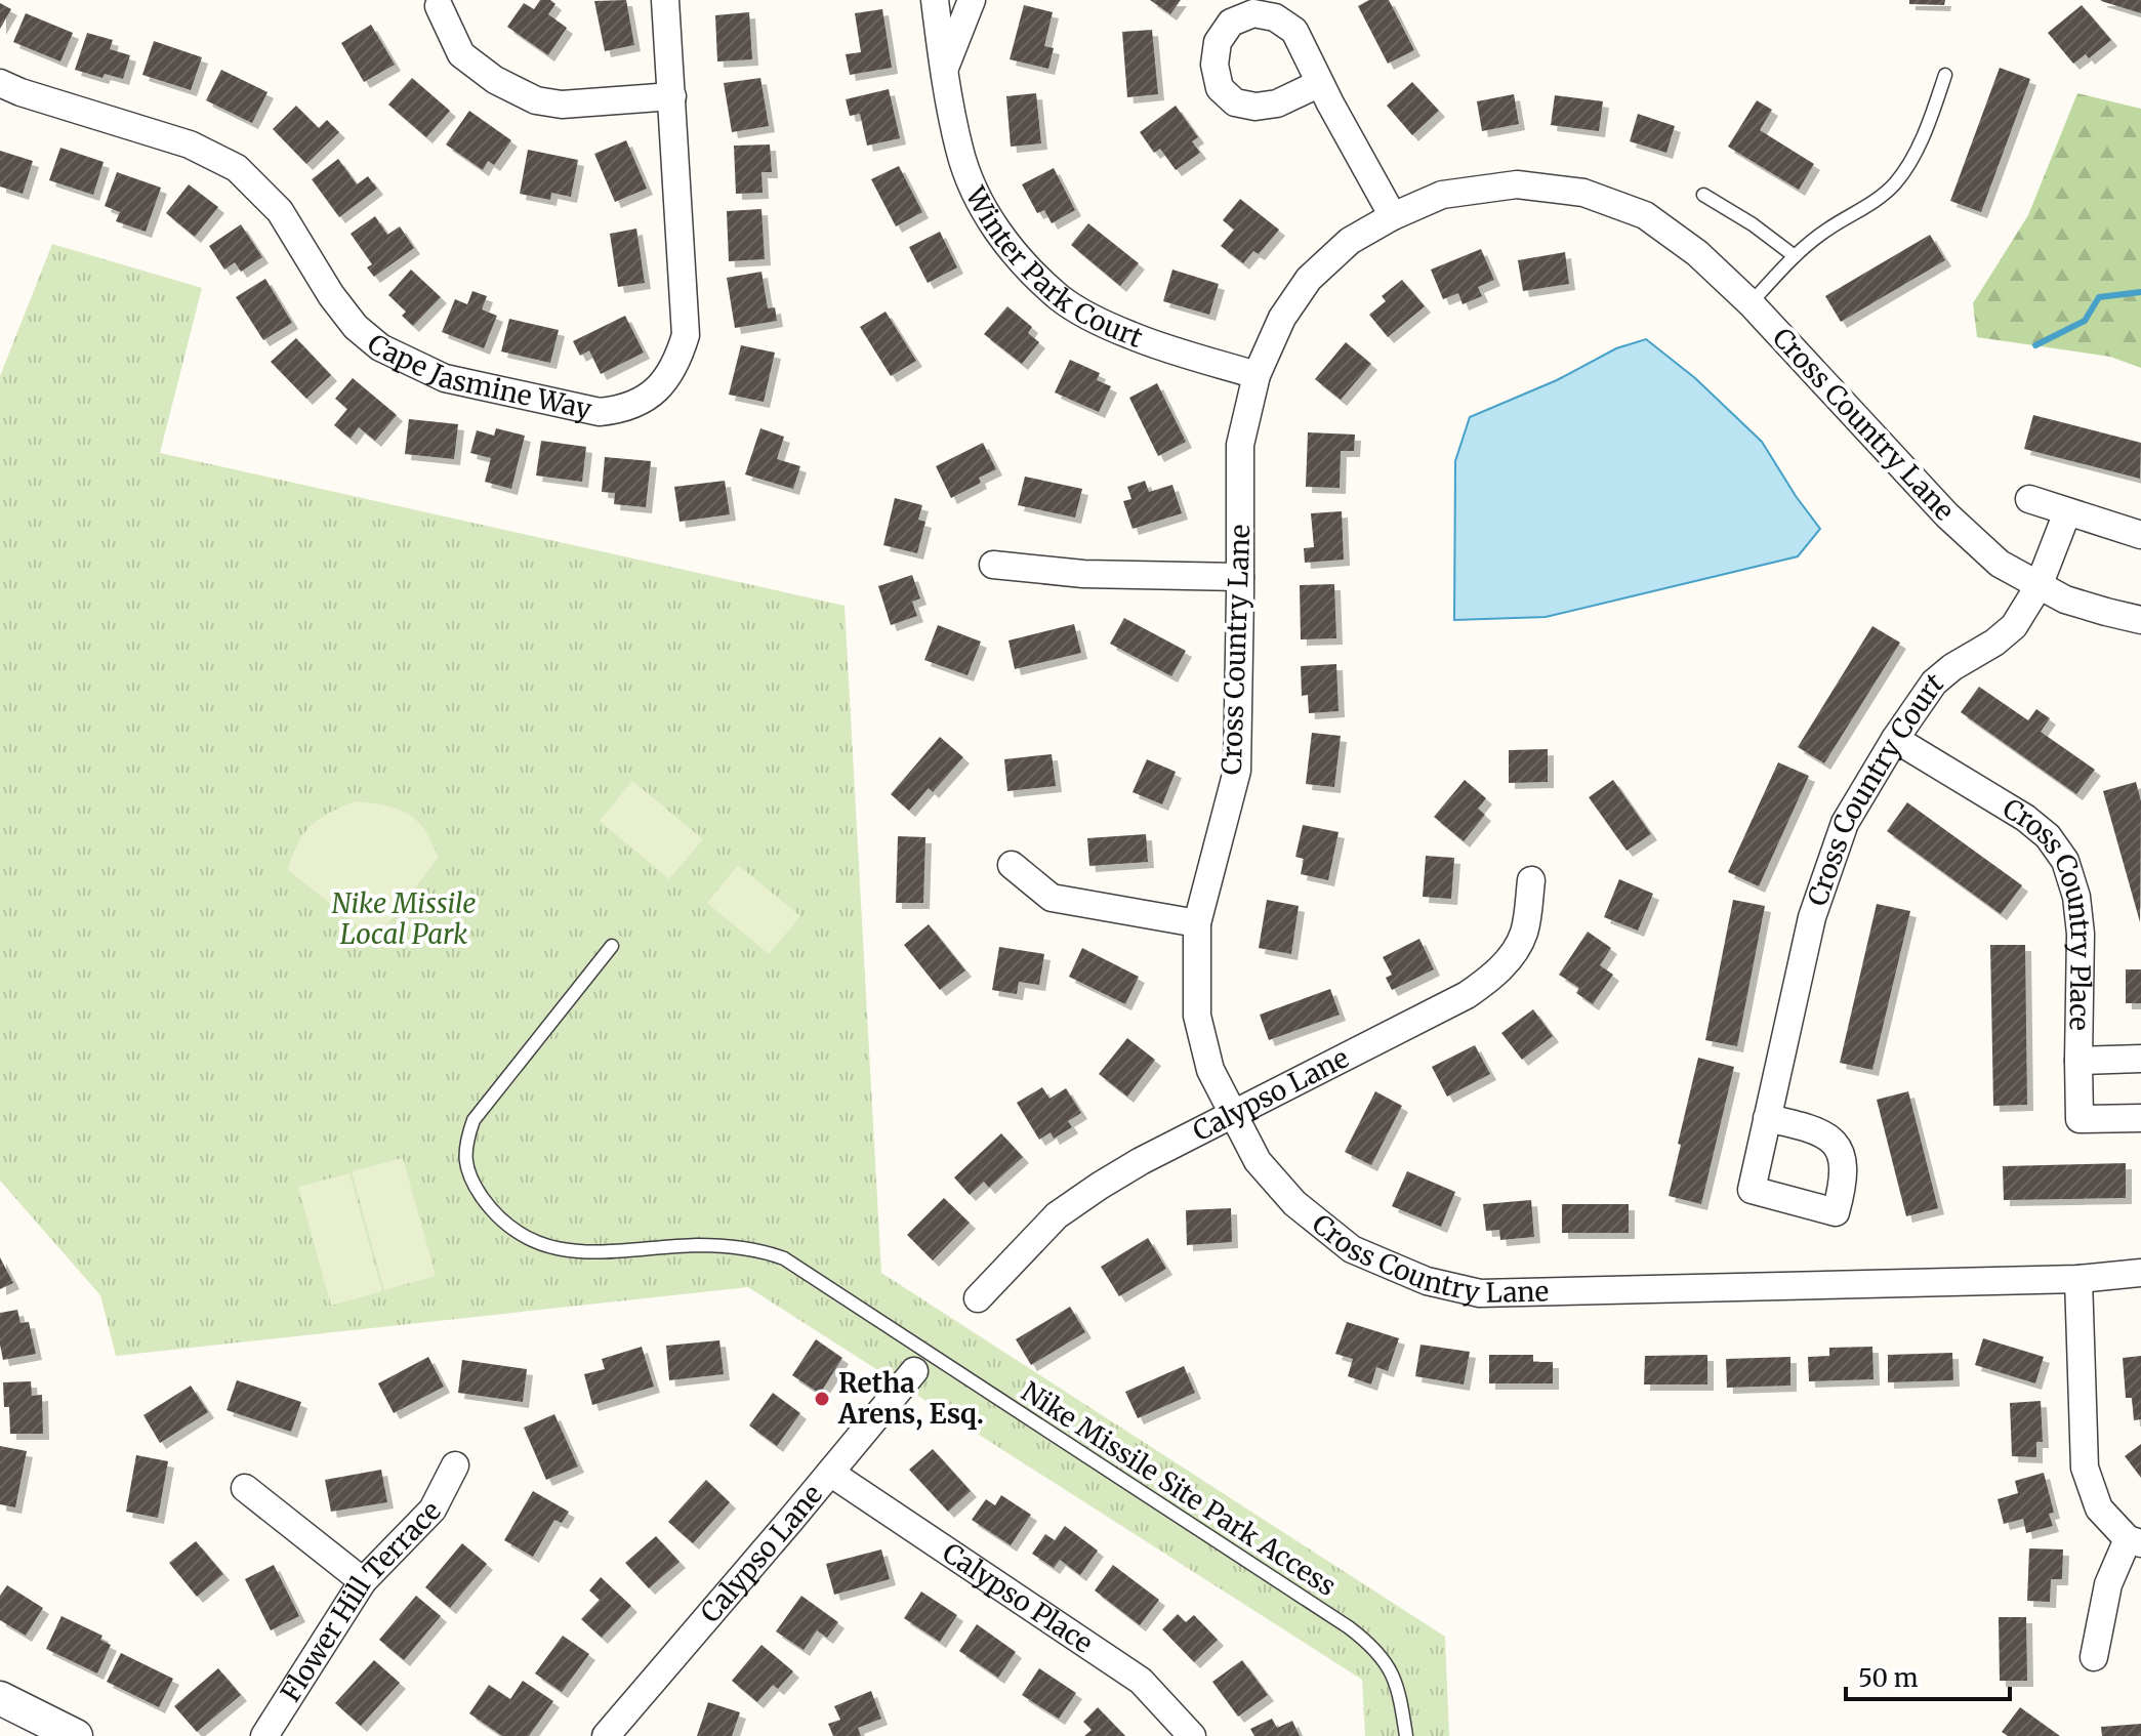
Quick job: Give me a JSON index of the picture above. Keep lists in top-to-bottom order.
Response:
{
  "streets": {
    "street": [
      "Winter Park Court",
      "Cape Jasmine Way",
      "Cross Country Lane",
      "Cross Country Court",
      "Cross Country Place",
      "Calypso Lane",
      "Calypso Place",
      "Flower Hill Terrace"
    ],
    "lane": ["Nike Missile Site Park Access"]
  },
  "crossings": [
    ["Winter Park Court", "Cross Country Lane"],
    ["Cross Country Lane", "Cross Country Court"],
    ["Cross Country Lane", "Calypso Lane"],
    ["Cross Country Court", "Cross Country Place"],
    ["Calypso Lane", "Calypso Place"]
  ],
  "parks": ["Nike Missile Local Park"],
  "places": ["Retha Arens, Esq."],
  "scale_bar": "50 m"
}
